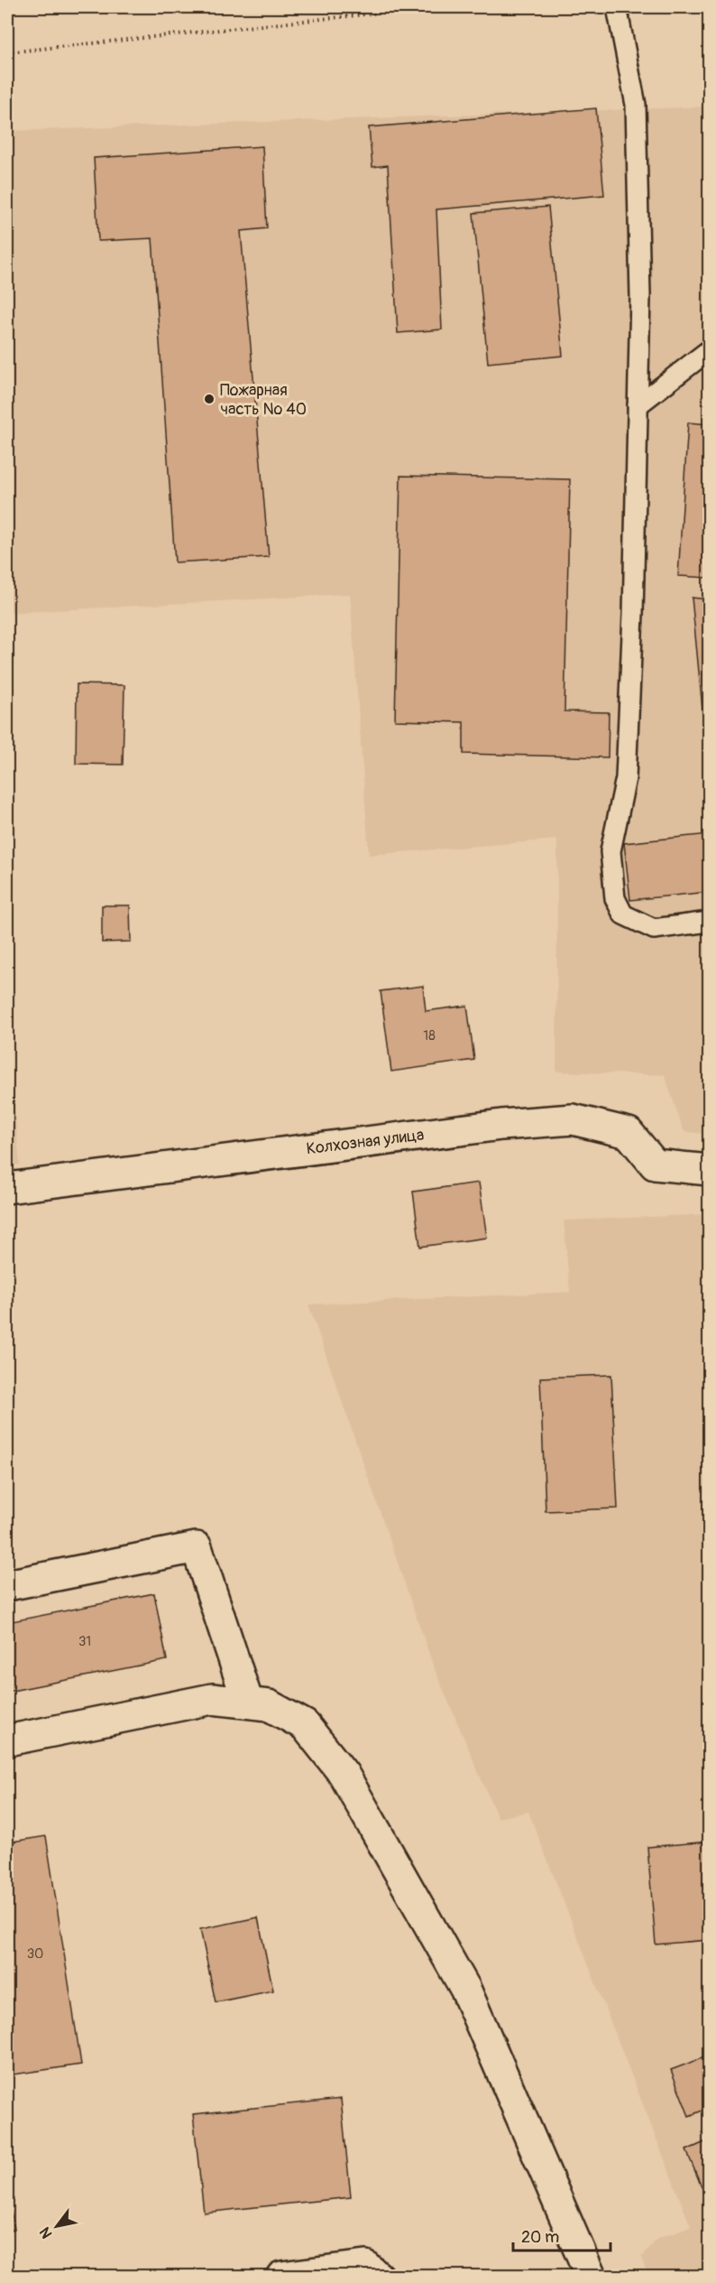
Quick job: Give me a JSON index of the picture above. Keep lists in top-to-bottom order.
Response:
{
  "streets": {
    "street": ["Колхозная улица"]
  },
  "places": ["Пожарная часть № 40"],
  "house_numbers": ["18", "31", "30"],
  "scale_bar": "20 m",
  "north": "bottom left"
}
